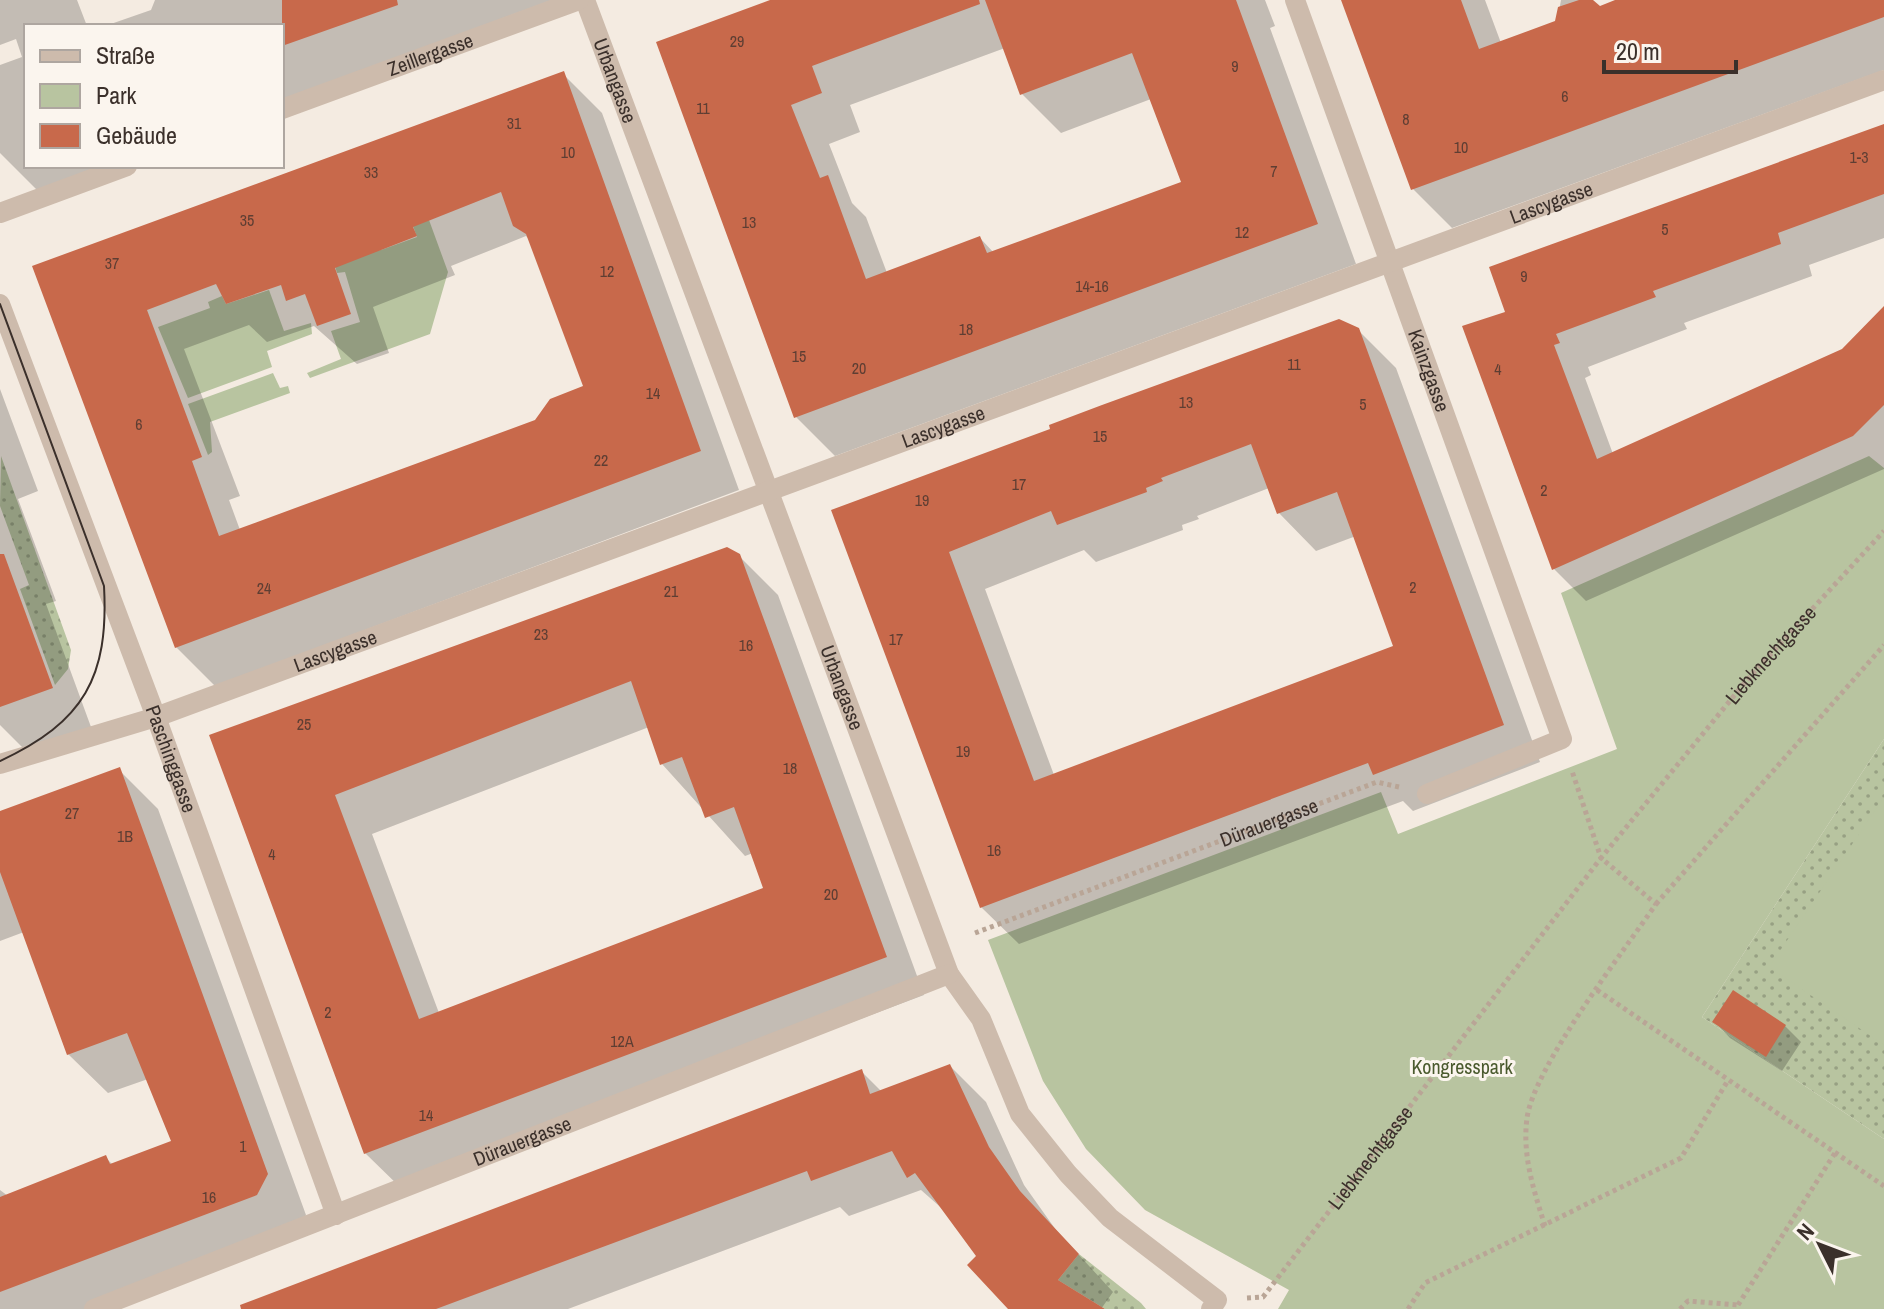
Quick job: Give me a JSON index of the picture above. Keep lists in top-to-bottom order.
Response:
{
  "streets": {
    "street": [
      "Zeillergasse",
      "Urbangasse",
      "Lascygasse",
      "Kainzgasse",
      "Paschinggasse",
      "Dürauergasse"
    ],
    "path": ["Liebknechtgasse"]
  },
  "crossings": [
    ["Zeillergasse", "Urbangasse"],
    ["Urbangasse", "Lascygasse"],
    ["Urbangasse", "Liebknechtgasse"],
    ["Urbangasse", "Dürauergasse"],
    ["Lascygasse", "Kainzgasse"],
    ["Lascygasse", "Paschinggasse"],
    ["Paschinggasse", "Dürauergasse"]
  ],
  "parks": ["Kongresspark"],
  "house_numbers": [
    "29",
    "9",
    "6",
    "11",
    "8",
    "31",
    "10",
    "10",
    "1-3",
    "7",
    "33",
    "35",
    "13",
    "5",
    "12",
    "37",
    "12",
    "9",
    "14-16",
    "18",
    "15",
    "11",
    "20",
    "4",
    "14",
    "13",
    "5",
    "6",
    "15",
    "22",
    "17",
    "2",
    "19",
    "2",
    "24",
    "21",
    "23",
    "17",
    "16",
    "25",
    "19",
    "18",
    "27",
    "1B",
    "16",
    "4",
    "20",
    "2",
    "12A",
    "14",
    "1",
    "16"
  ],
  "legend": ["Straße", "Park", "Gebäude"],
  "scale_bar": "20 m",
  "north": "top left"
}
